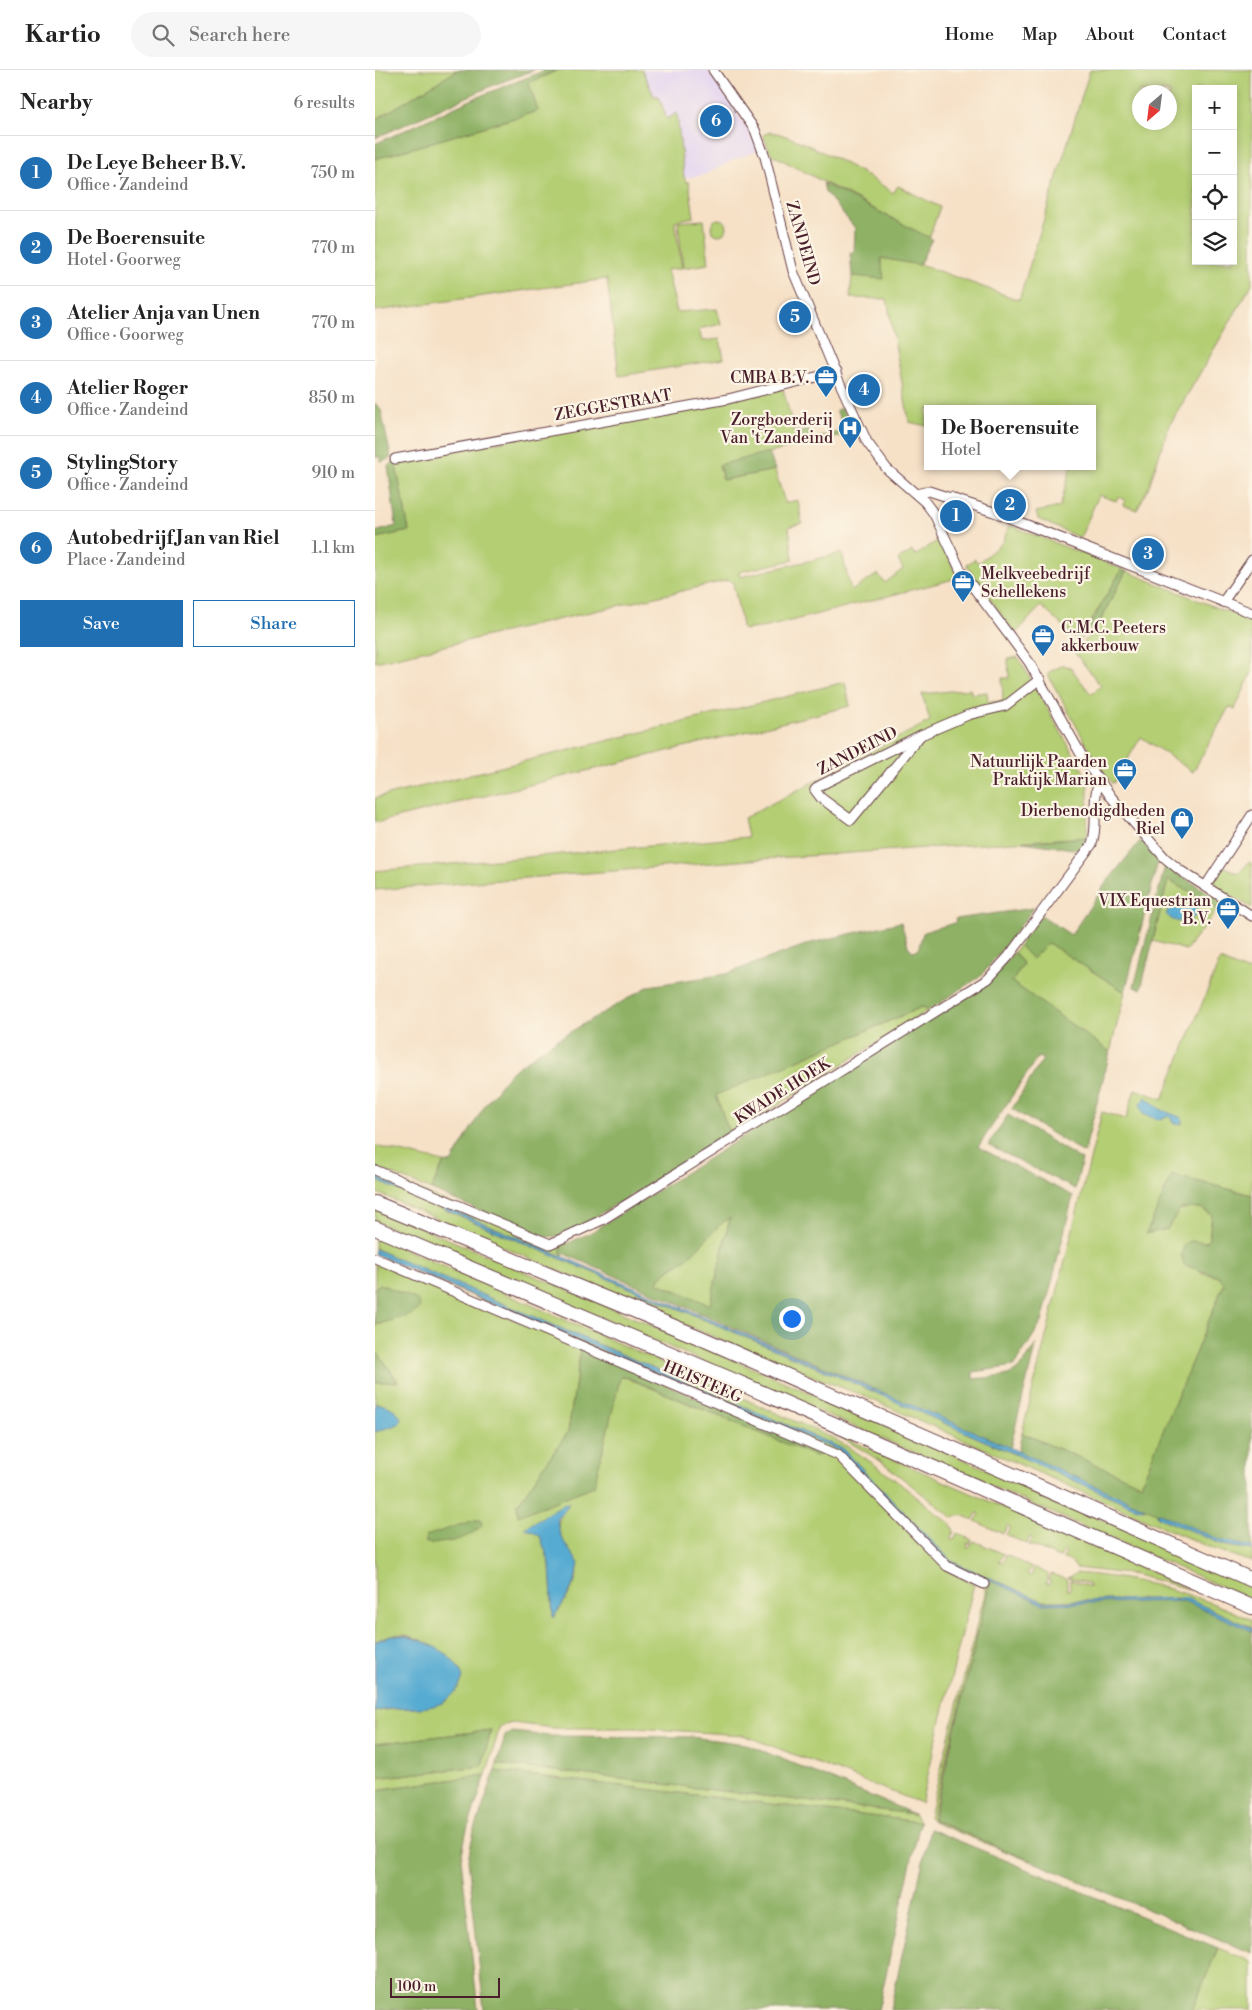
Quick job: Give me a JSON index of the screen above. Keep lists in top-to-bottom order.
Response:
{
  "streets": {
    "street": [
      "ZANDEIND",
      "ZEGGESTRAAT",
      "KWADE HOEK",
      "HEISTEEG"
    ]
  },
  "crossings": [
    ["ZANDEIND", "ZEGGESTRAAT"],
    ["ZANDEIND", "KWADE HOEK"]
  ],
  "places": {
    "office": [
      "CMBA B.V.",
      "Melkveebedrijf Schellekens",
      "C.M.C. Peeters akkerbouw",
      "Natuurlijk Paarden Praktijk Marian",
      "VIX Equestrian B.V."
    ],
    "hospital": ["Zorgboerderij Van 't Zandeind"],
    "shop": ["Dierbenodigdheden Riel"]
  },
  "scale_bar": "100 m",
  "north": "bottom left",
  "page": {
    "header": "Kartio",
    "search": "Search here",
    "nav": [
      "Home",
      "Map",
      "About",
      "Contact"
    ],
    "heading": ["Nearby", "6 results"],
    "map_buttons": ["+", "−"],
    "pins": [
      "6",
      "5",
      "4",
      "2",
      "1",
      "3"
    ],
    "list": [
      {
        "mark": "1",
        "name": "De Leye Beheer B.V.",
        "note": "Office · Zandeind",
        "value": "750 m"
      },
      {
        "mark": "2",
        "name": "De Boerensuite",
        "note": "Hotel · Goorweg",
        "value": "770 m"
      },
      {
        "mark": "3",
        "name": "Atelier Anja van Unen",
        "note": "Office · Goorweg",
        "value": "770 m"
      },
      {
        "mark": "4",
        "name": "Atelier Roger",
        "note": "Office · Zandeind",
        "value": "850 m"
      },
      {
        "mark": "5",
        "name": "StylingStory",
        "note": "Office · Zandeind",
        "value": "910 m"
      },
      {
        "mark": "6",
        "name": "Autobedrijf Jan van Riel",
        "note": "Place · Zandeind",
        "value": "1.1 km"
      }
    ],
    "popup": ["De Boerensuite", "Hotel"],
    "buttons": ["Save", "Share"],
    "scale": "100 m"
  }
}
